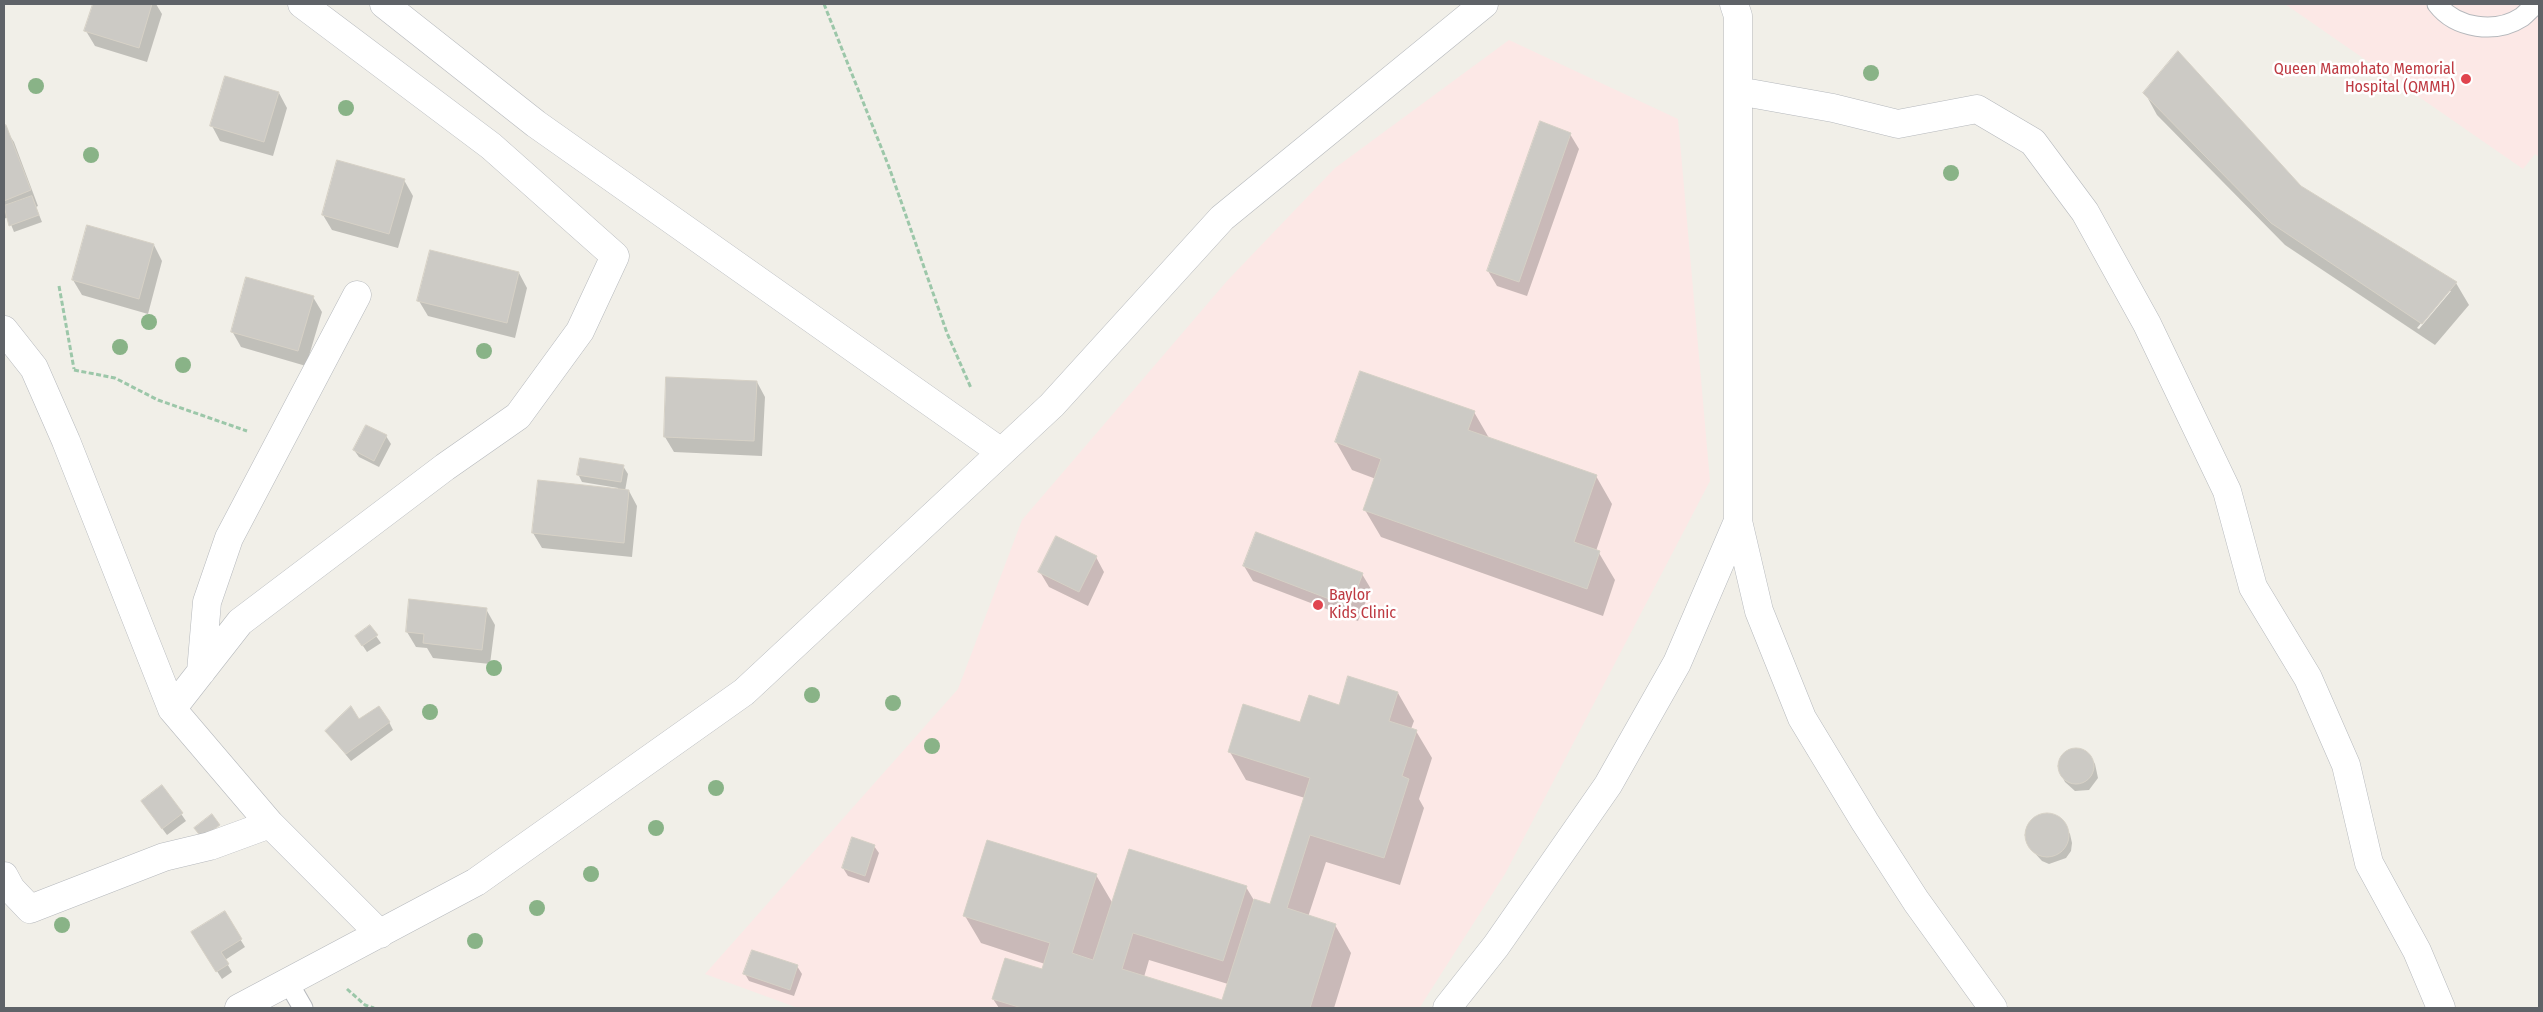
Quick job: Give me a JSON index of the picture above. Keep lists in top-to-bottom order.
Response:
{
  "places": ["Queen Mamohato Memorial Hospital (QMMH)", "Baylor Kids Clinic"]
}
